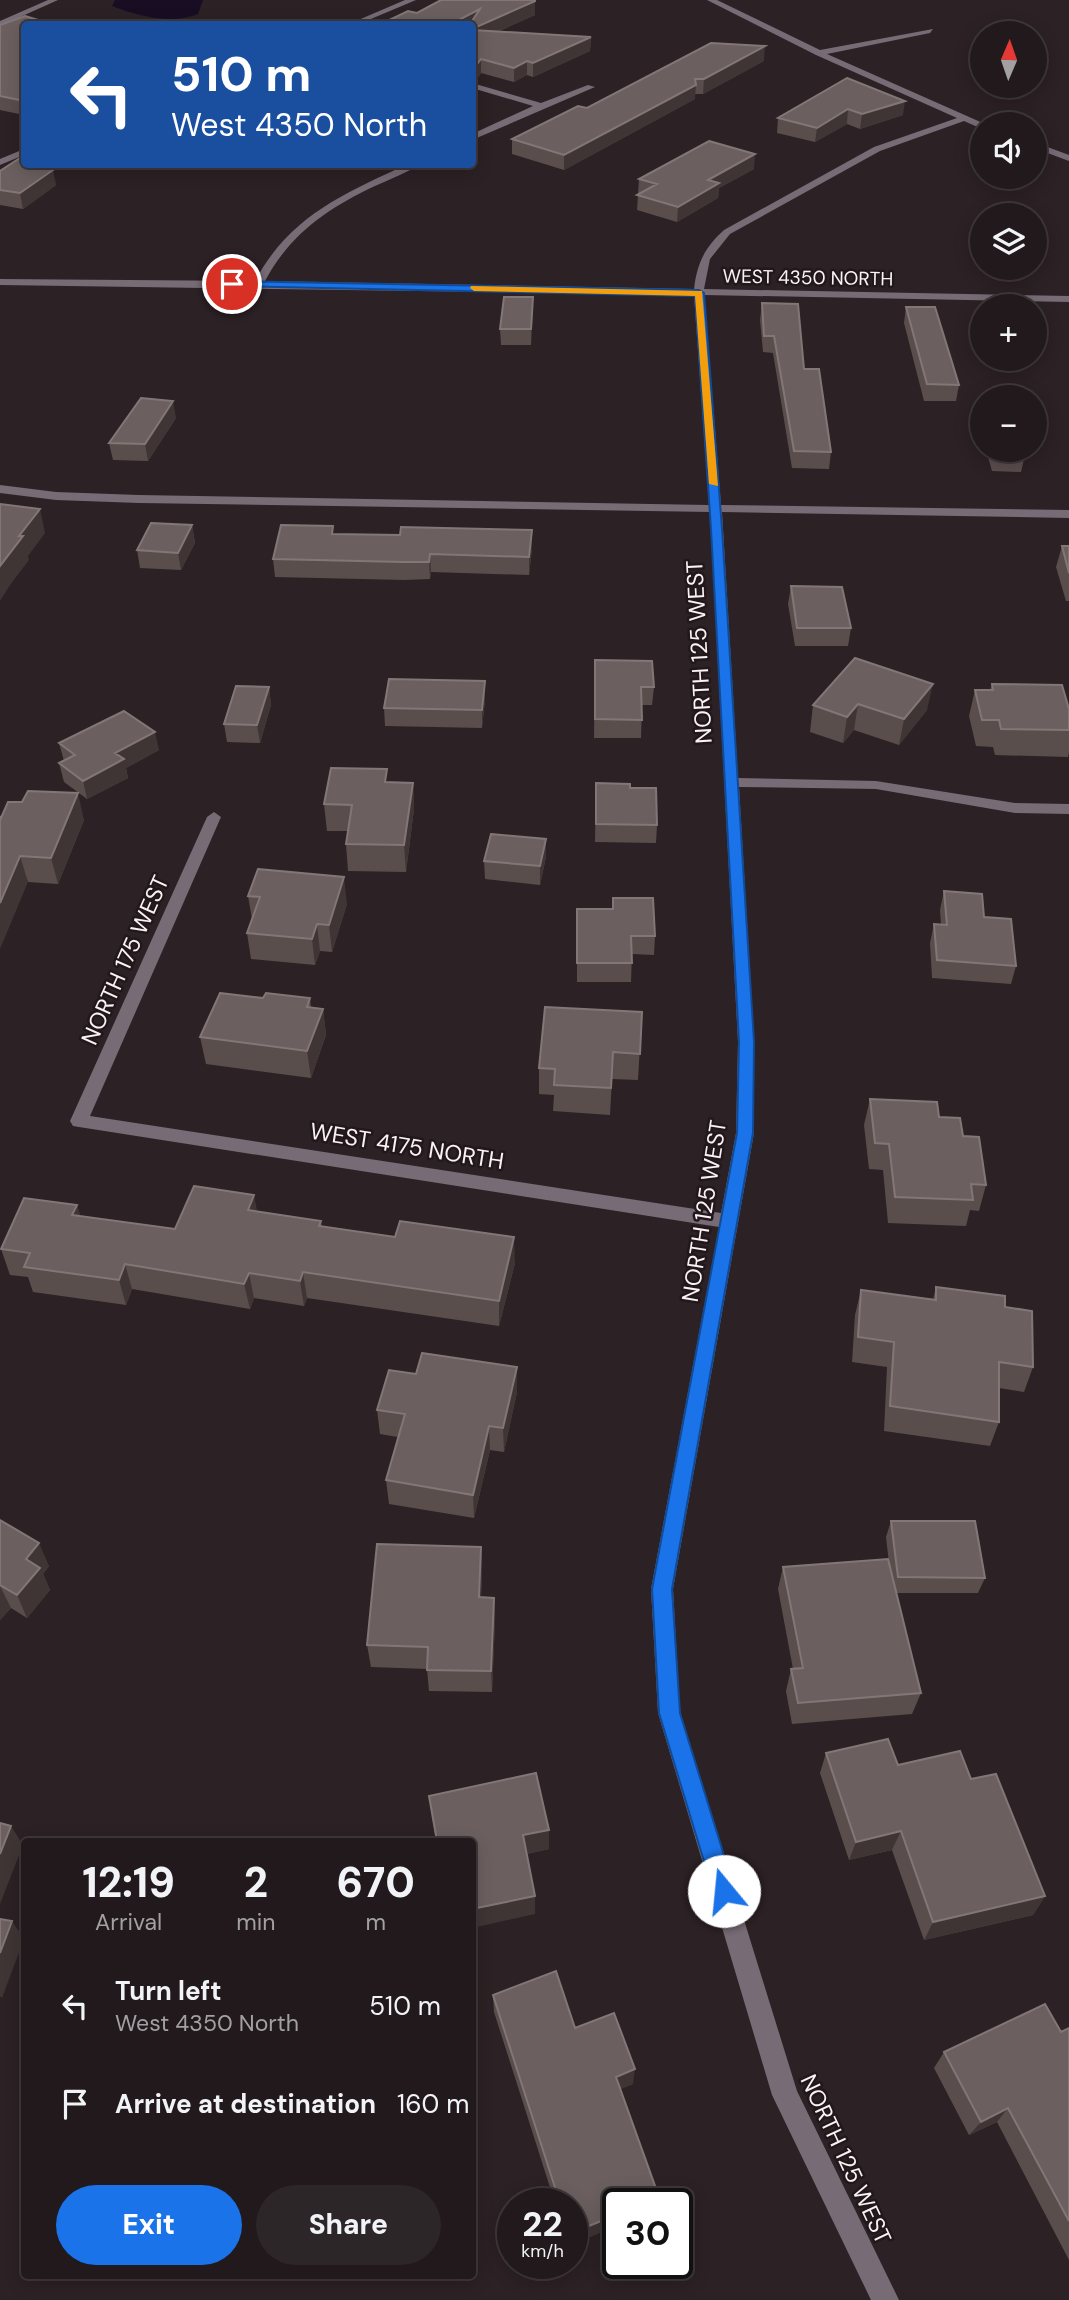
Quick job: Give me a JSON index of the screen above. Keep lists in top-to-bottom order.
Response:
{
  "streets": {
    "street": [
      "WEST 4350 NORTH",
      "NORTH 125 WEST",
      "NORTH 175 WEST",
      "WEST 4175 NORTH"
    ]
  },
  "crossings": [
    ["WEST 4350 NORTH", "NORTH 125 WEST"],
    ["NORTH 125 WEST", "WEST 4175 NORTH"],
    ["NORTH 175 WEST", "WEST 4175 NORTH"]
  ],
  "north": "top",
  "page": {
    "map_buttons": ["+", "−"],
    "turn": ["510 m", "West 4350 North"],
    "eta": [
      "12:19",
      "Arrival",
      "2",
      "min",
      "670",
      "m"
    ],
    "list": [
      {
        "name": "Turn left",
        "note": "West 4350 North",
        "value": "510 m"
      },
      {
        "name": "Arrive at destination",
        "value": "160 m"
      }
    ],
    "buttons": ["Exit", "Share"],
    "speed": "22 km/h",
    "limit": "30"
  }
}
